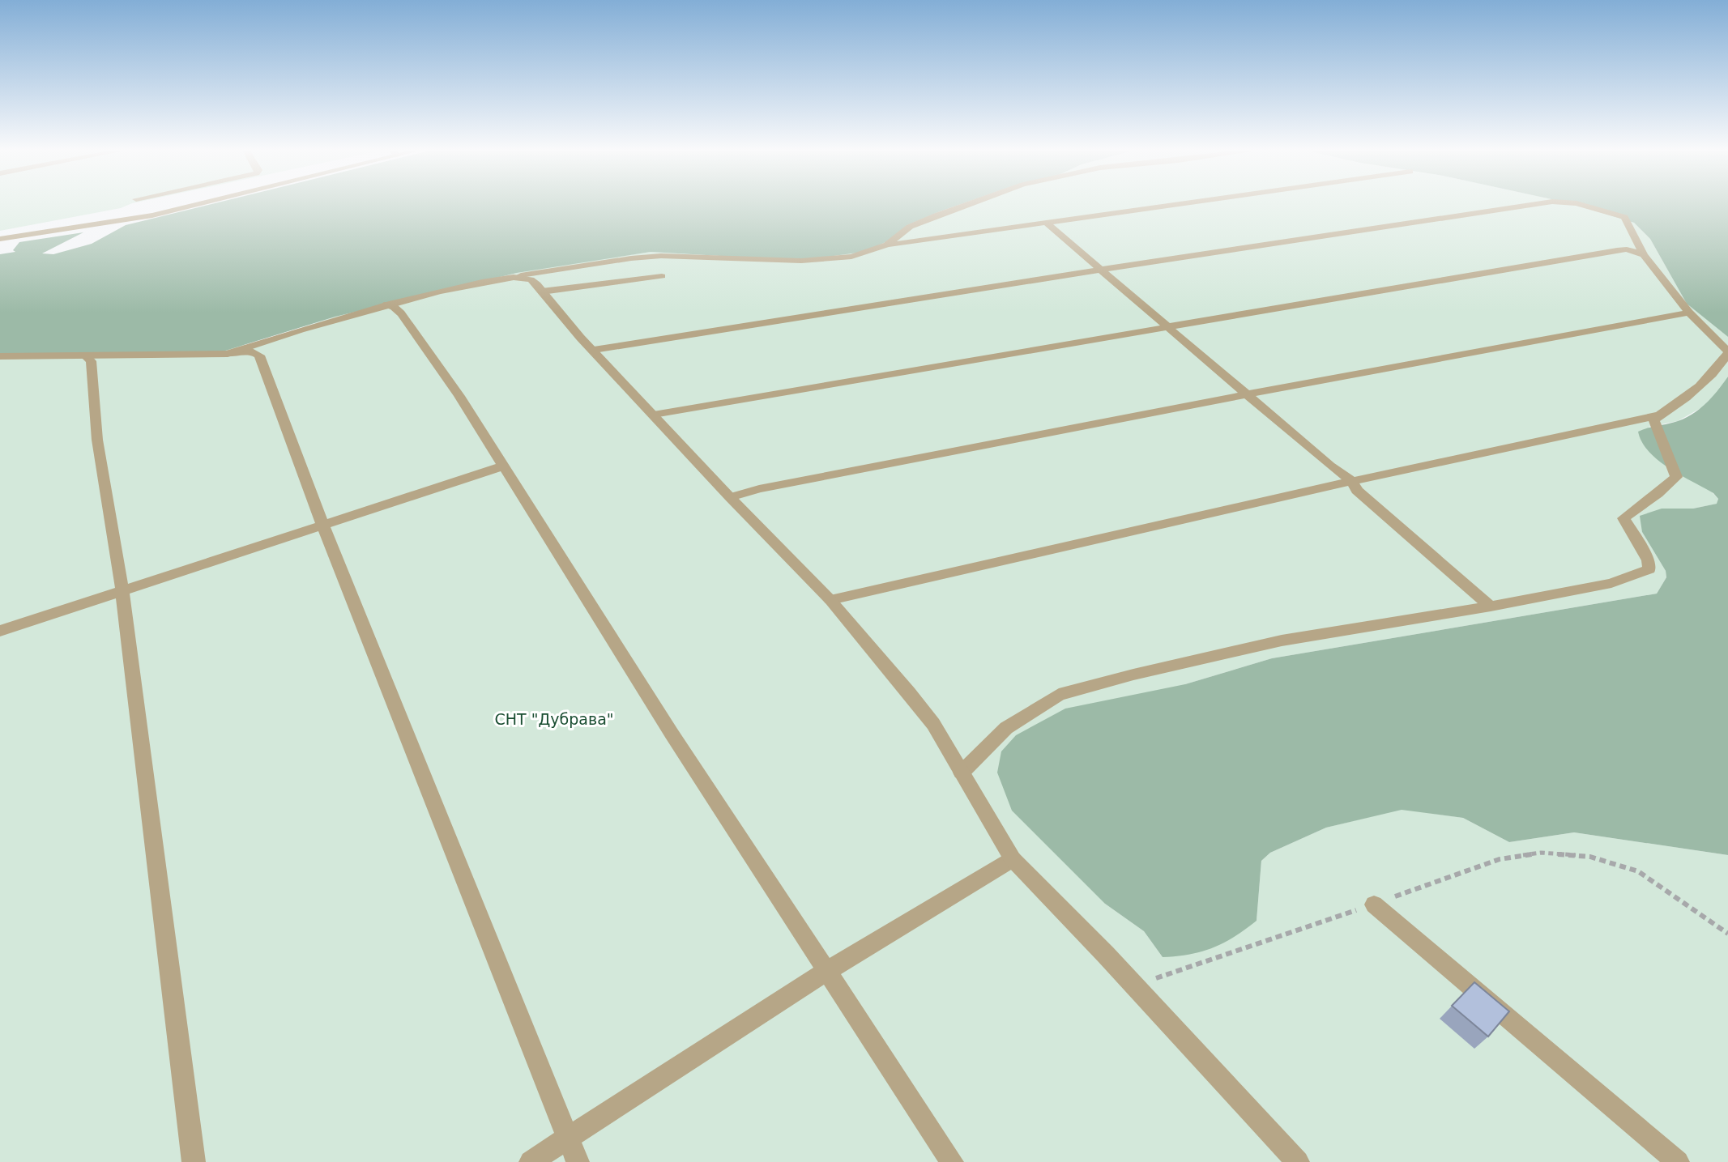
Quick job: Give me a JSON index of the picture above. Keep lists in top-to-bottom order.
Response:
{
  "parks": ["СНТ \"Дубрава\""]
}
